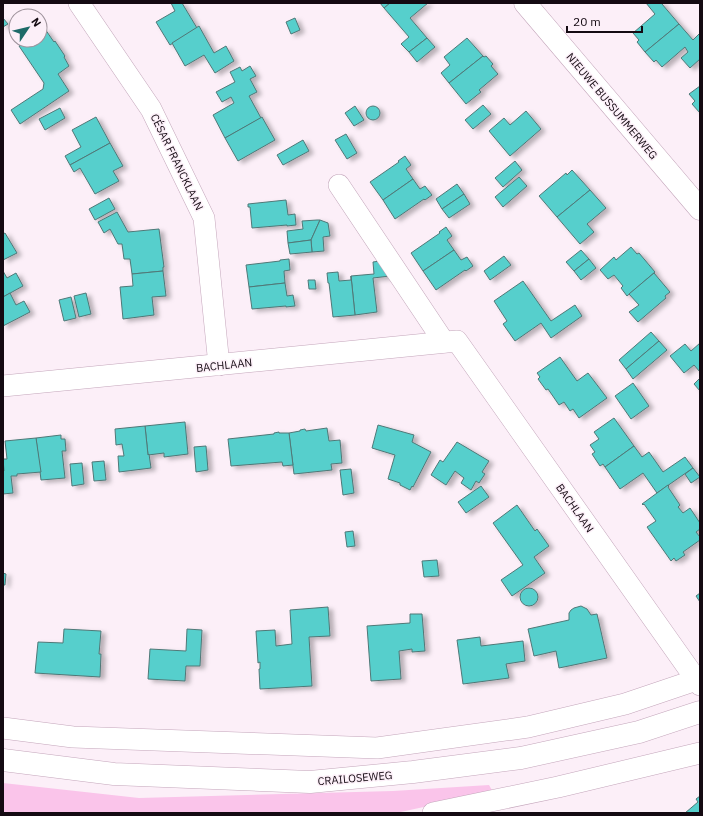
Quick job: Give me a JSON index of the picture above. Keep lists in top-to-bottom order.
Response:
{
  "streets": {
    "main road": ["NIEUWE BUSSUMMERWEG", "CRAILOSEWEG"],
    "street": ["CÉSAR FRANCKLAAN", "BACHLAAN"]
  },
  "crossings": [
    ["CÉSAR FRANCKLAAN", "BACHLAAN"]
  ],
  "scale_bar": "20 m",
  "north": "top right"
}
